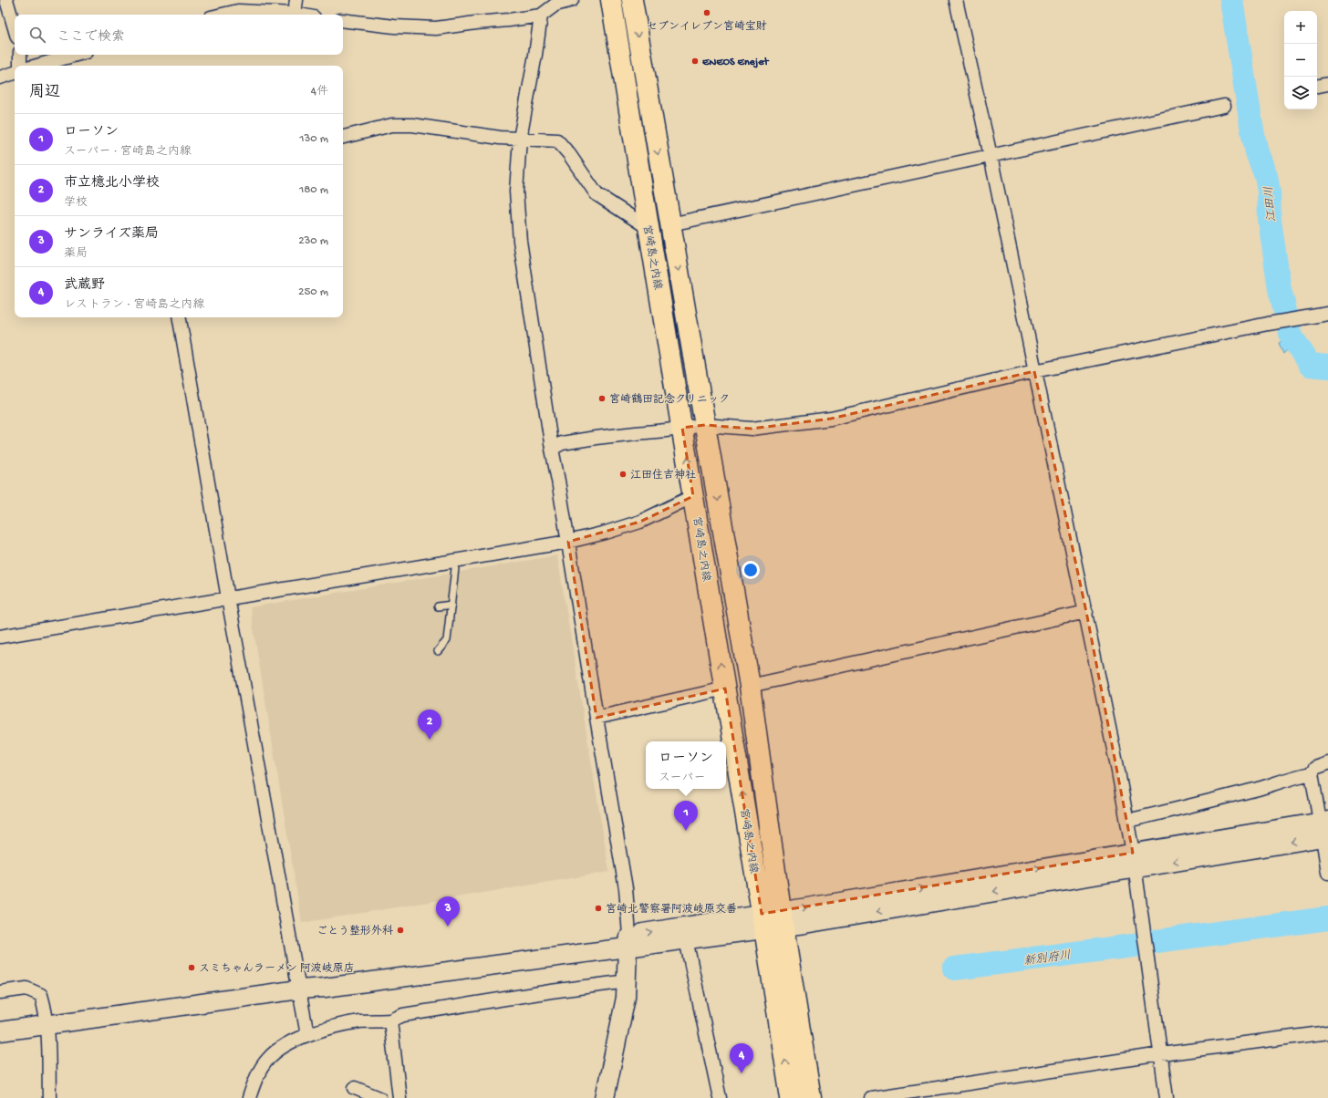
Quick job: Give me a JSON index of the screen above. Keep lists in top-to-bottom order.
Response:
{
  "streets": {
    "main road": ["宮崎島之内線"]
  },
  "water": ["江田川", "新別府川"],
  "places": [
    "セブンイレブン宮崎宝財",
    "ENEOS Enejet",
    "宮崎鶴田記念クリニック",
    "江田住吉神社",
    "宮崎北警察署阿波岐原交番",
    "ごとう整形外科",
    "スミちゃんラーメン 阿波岐原店"
  ],
  "page": {
    "map_buttons": ["+", "−"],
    "search": "ここで検索",
    "heading": ["周辺", "4件"],
    "list": [
      {
        "mark": "1",
        "name": "ローソン",
        "note": "スーパー · 宮崎島之内線",
        "value": "130 m"
      },
      {
        "mark": "2",
        "name": "市立檍北小学校",
        "note": "学校",
        "value": "180 m"
      },
      {
        "mark": "3",
        "name": "サンライズ薬局",
        "note": "薬局",
        "value": "230 m"
      },
      {
        "mark": "4",
        "name": "武蔵野",
        "note": "レストラン · 宮崎島之内線",
        "value": "250 m"
      }
    ],
    "pins": [
      "2",
      "1",
      "3",
      "4"
    ],
    "popup": ["ローソン", "スーパー"]
  }
}
